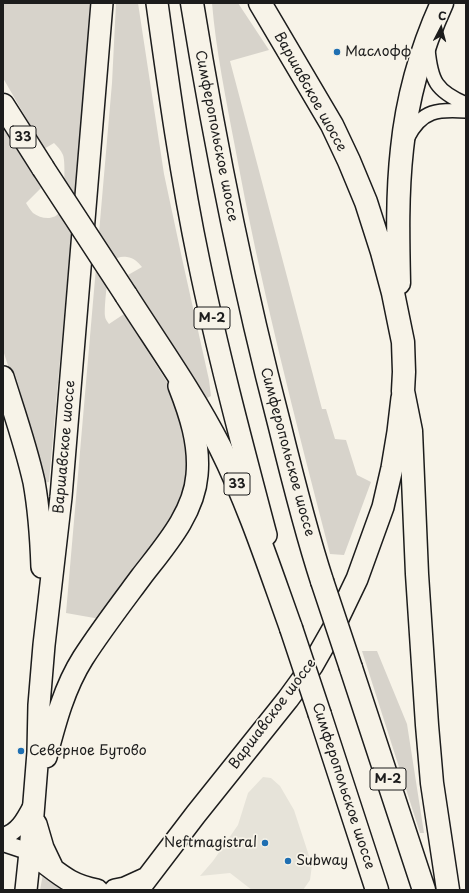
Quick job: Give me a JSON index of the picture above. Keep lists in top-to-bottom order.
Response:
{
  "streets": {
    "highway": [
      "Варшавское шоссе",
      "Симферопольское шоссе",
      "33",
      "М-2"
    ]
  },
  "crossings": [
    ["Симферопольское шоссе", "33"]
  ],
  "places": [
    "Маслофф",
    "Северное Бутово",
    "Neftmagistral",
    "Subway"
  ],
  "north": "top"
}
